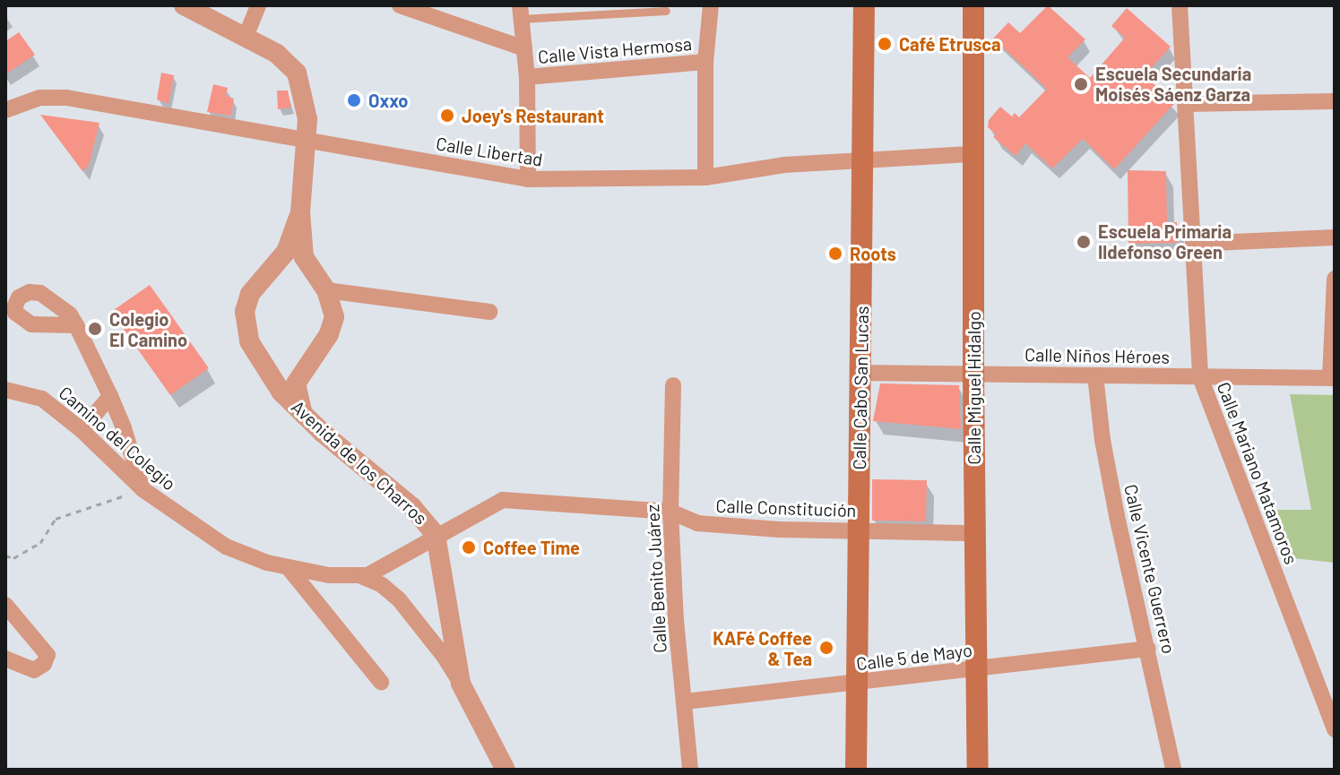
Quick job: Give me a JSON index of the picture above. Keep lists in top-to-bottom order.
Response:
{
  "streets": {
    "main road": ["Calle Cabo San Lucas", "Calle Miguel Hidalgo"],
    "street": [
      "Calle Vista Hermosa",
      "Calle Libertad",
      "Calle Niños Héroes",
      "Camino del Colegio",
      "Avenida de los Charros",
      "Calle Mariano Matamoros",
      "Calle Constitución",
      "Calle Vicente Guerrero",
      "Calle Benito Juárez",
      "Calle 5 de Mayo"
    ]
  },
  "crossings": [
    ["Calle Libertad", "Calle Cabo San Lucas"],
    ["Calle Libertad", "Calle Miguel Hidalgo"],
    ["Calle Libertad", "Avenida de los Charros"],
    ["Calle Niños Héroes", "Calle Cabo San Lucas"],
    ["Calle Niños Héroes", "Calle Miguel Hidalgo"],
    ["Calle Niños Héroes", "Calle Mariano Matamoros"],
    ["Calle Niños Héroes", "Calle Vicente Guerrero"],
    ["Calle Cabo San Lucas", "Calle Constitución"],
    ["Calle Cabo San Lucas", "Calle 5 de Mayo"],
    ["Calle Miguel Hidalgo", "Calle Constitución"],
    ["Calle Miguel Hidalgo", "Calle 5 de Mayo"],
    ["Avenida de los Charros", "Calle Constitución"],
    ["Calle Constitución", "Calle Benito Juárez"],
    ["Calle Vicente Guerrero", "Calle 5 de Mayo"],
    ["Calle Benito Juárez", "Calle 5 de Mayo"]
  ],
  "places": [
    "Café Etrusca",
    "Escuela Secundaria Moisés Sáenz Garza",
    "Oxxo",
    "Joey's Restaurant",
    "Escuela Primaria Ildefonso Green",
    "Roots",
    "Colegio El Camino",
    "Coffee Time",
    "KAFé Coffee & Tea"
  ]
}
